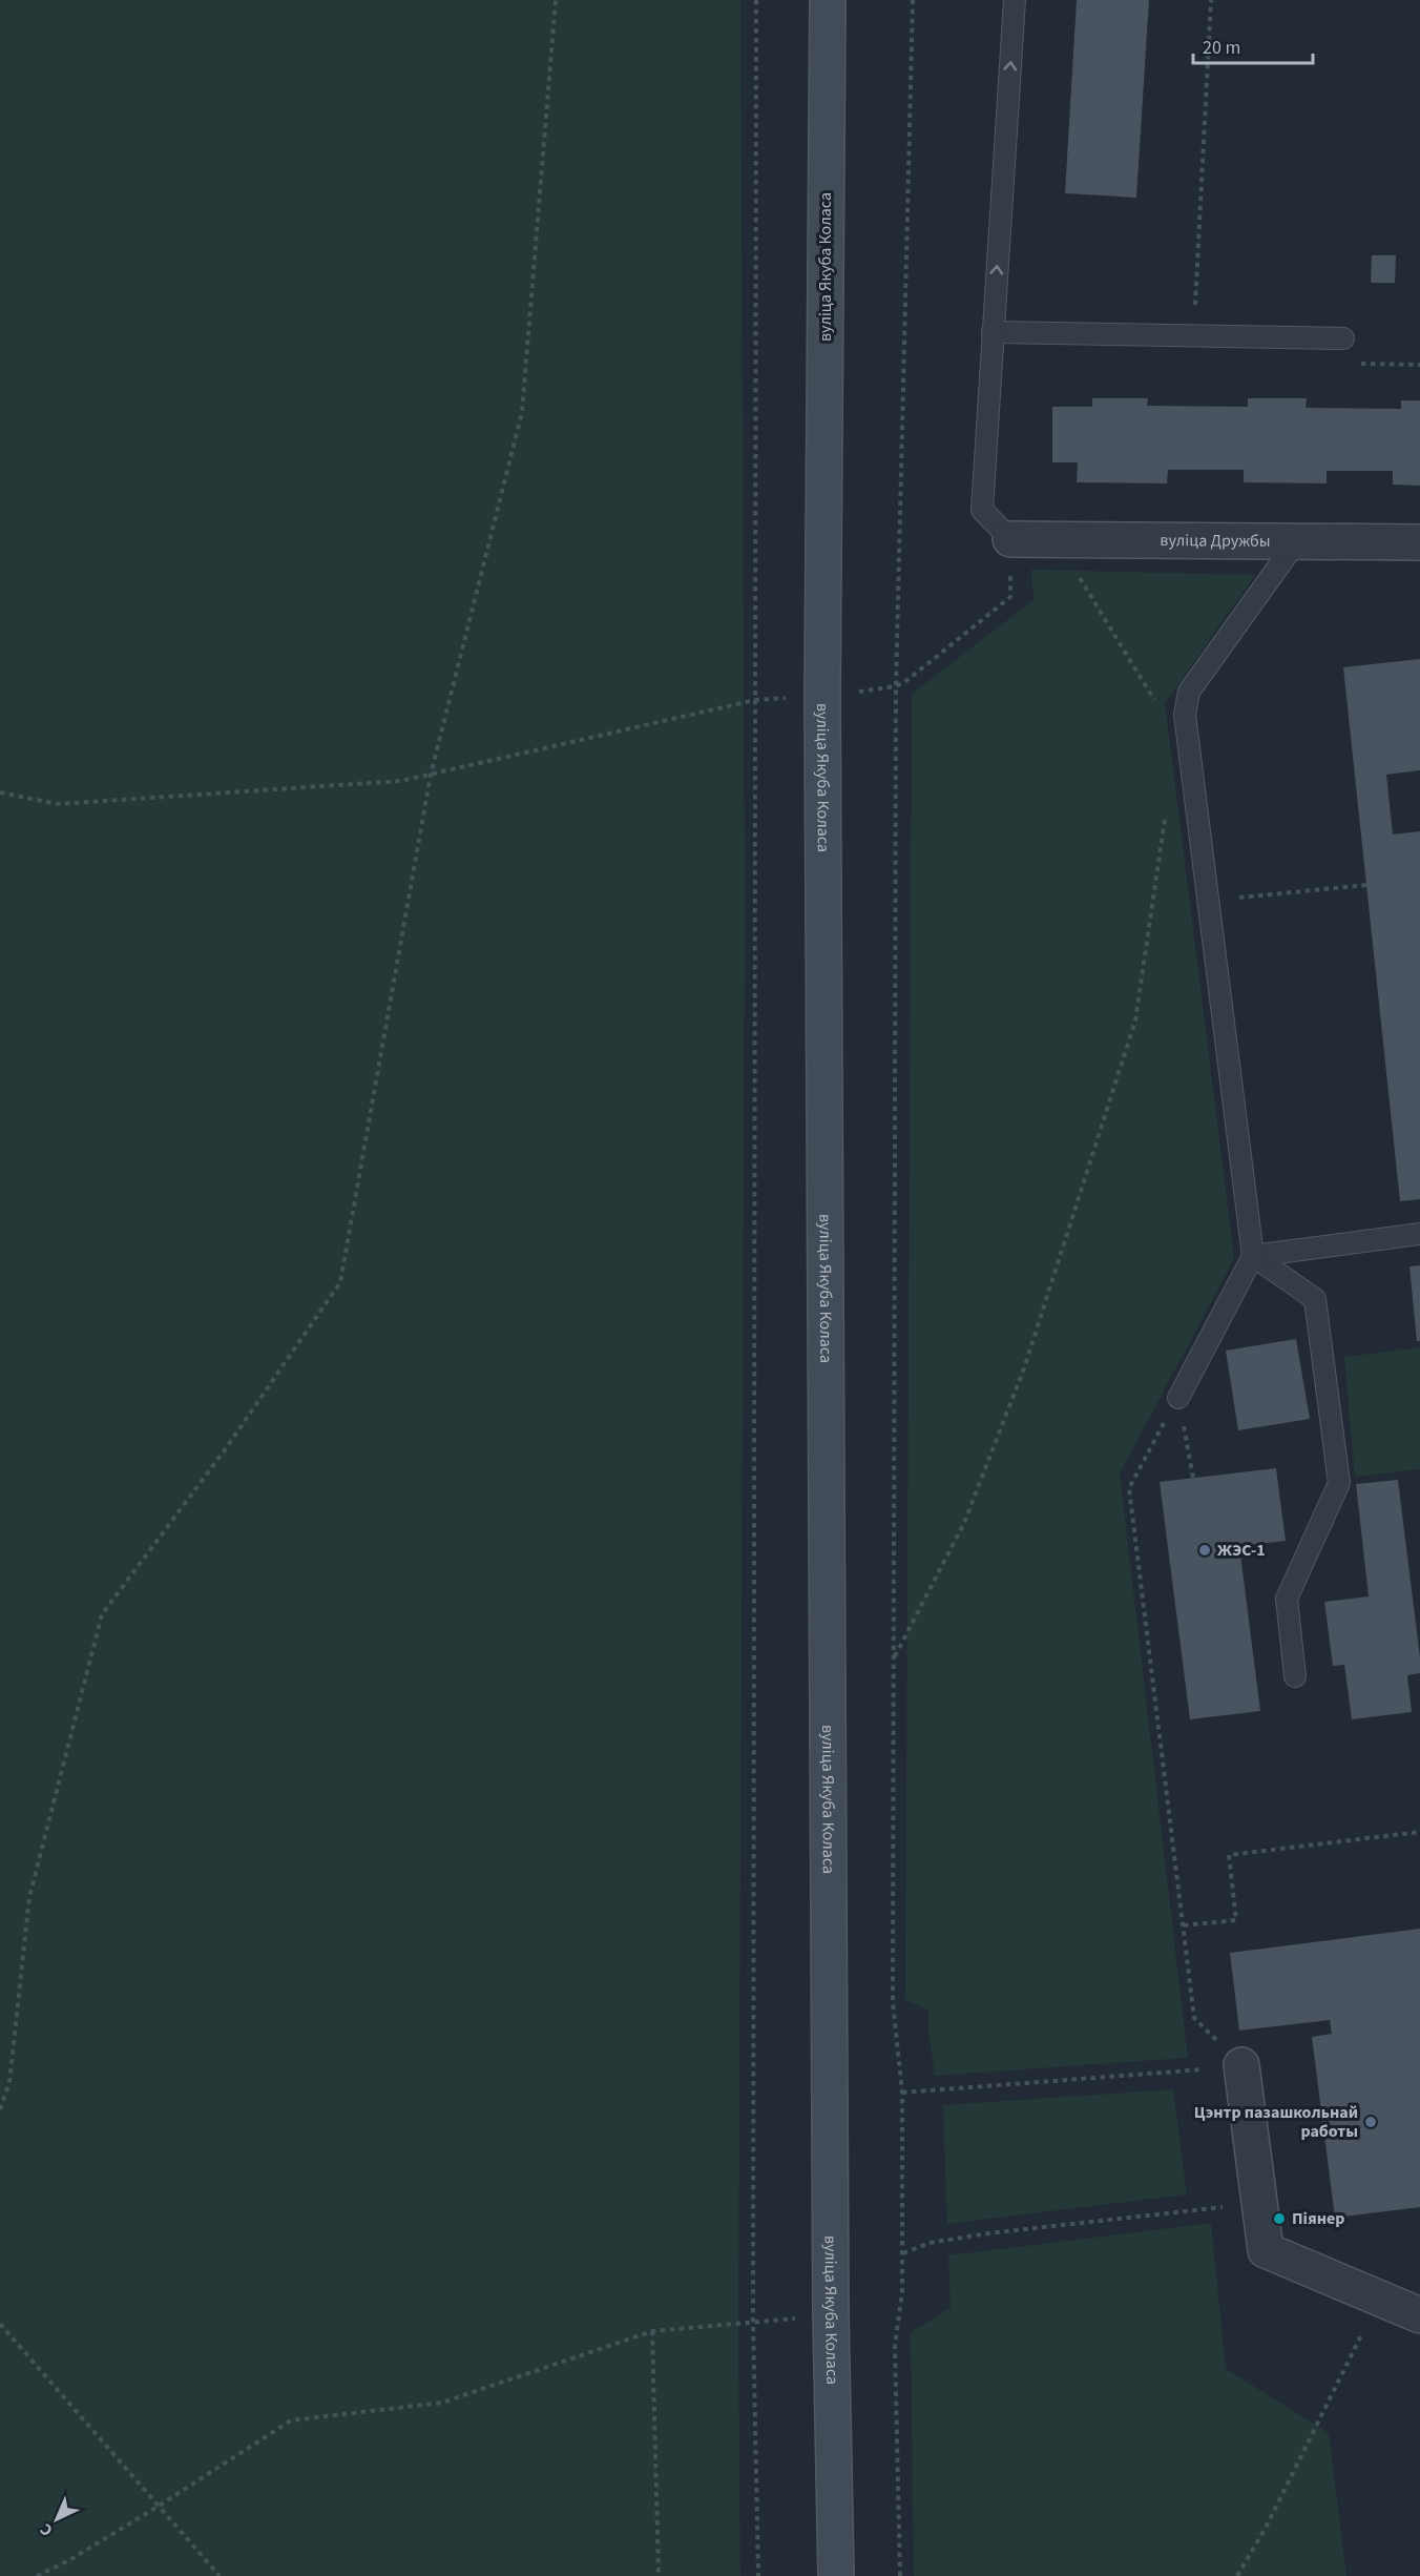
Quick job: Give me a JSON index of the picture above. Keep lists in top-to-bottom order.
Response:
{
  "streets": {
    "street": ["вуліца Якуба Коласа", "вуліца Дружбы"]
  },
  "places": ["ЖЭС-1", "Цэнтр пазашкольнай работы", "Піянер"],
  "scale_bar": "20 m",
  "north": "bottom left"
}
